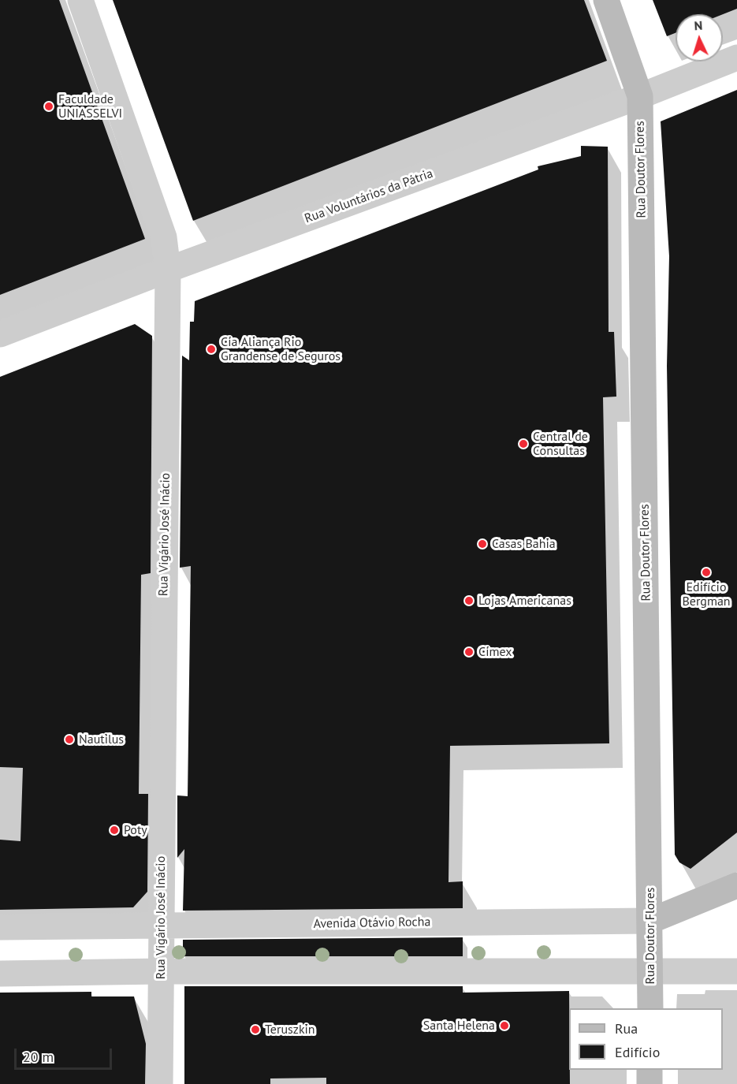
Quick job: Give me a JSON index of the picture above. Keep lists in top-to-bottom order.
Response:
{
  "streets": {
    "street": [
      "Rua Doutor Flores",
      "Rua Voluntários da Pátria",
      "Rua Vigário José Inácio",
      "Avenida Otávio Rocha"
    ]
  },
  "crossings": [
    ["Rua Doutor Flores", "Rua Voluntários da Pátria"],
    ["Rua Doutor Flores", "Avenida Otávio Rocha"],
    ["Rua Voluntários da Pátria", "Rua Vigário José Inácio"],
    ["Rua Vigário José Inácio", "Avenida Otávio Rocha"]
  ],
  "places": [
    "Faculdade UNIASSELVI",
    "Cia Aliança Rio Grandense de Seguros",
    "Central de Consultas",
    "Casas Bahia",
    "Edifício Bergman",
    "Lojas Americanas",
    "Cimex",
    "Nautilus",
    "Poty",
    "Santa Helena",
    "Teruszkin"
  ],
  "legend": ["Rua", "Edifício"],
  "scale_bar": "20 m",
  "north": "top"
}
